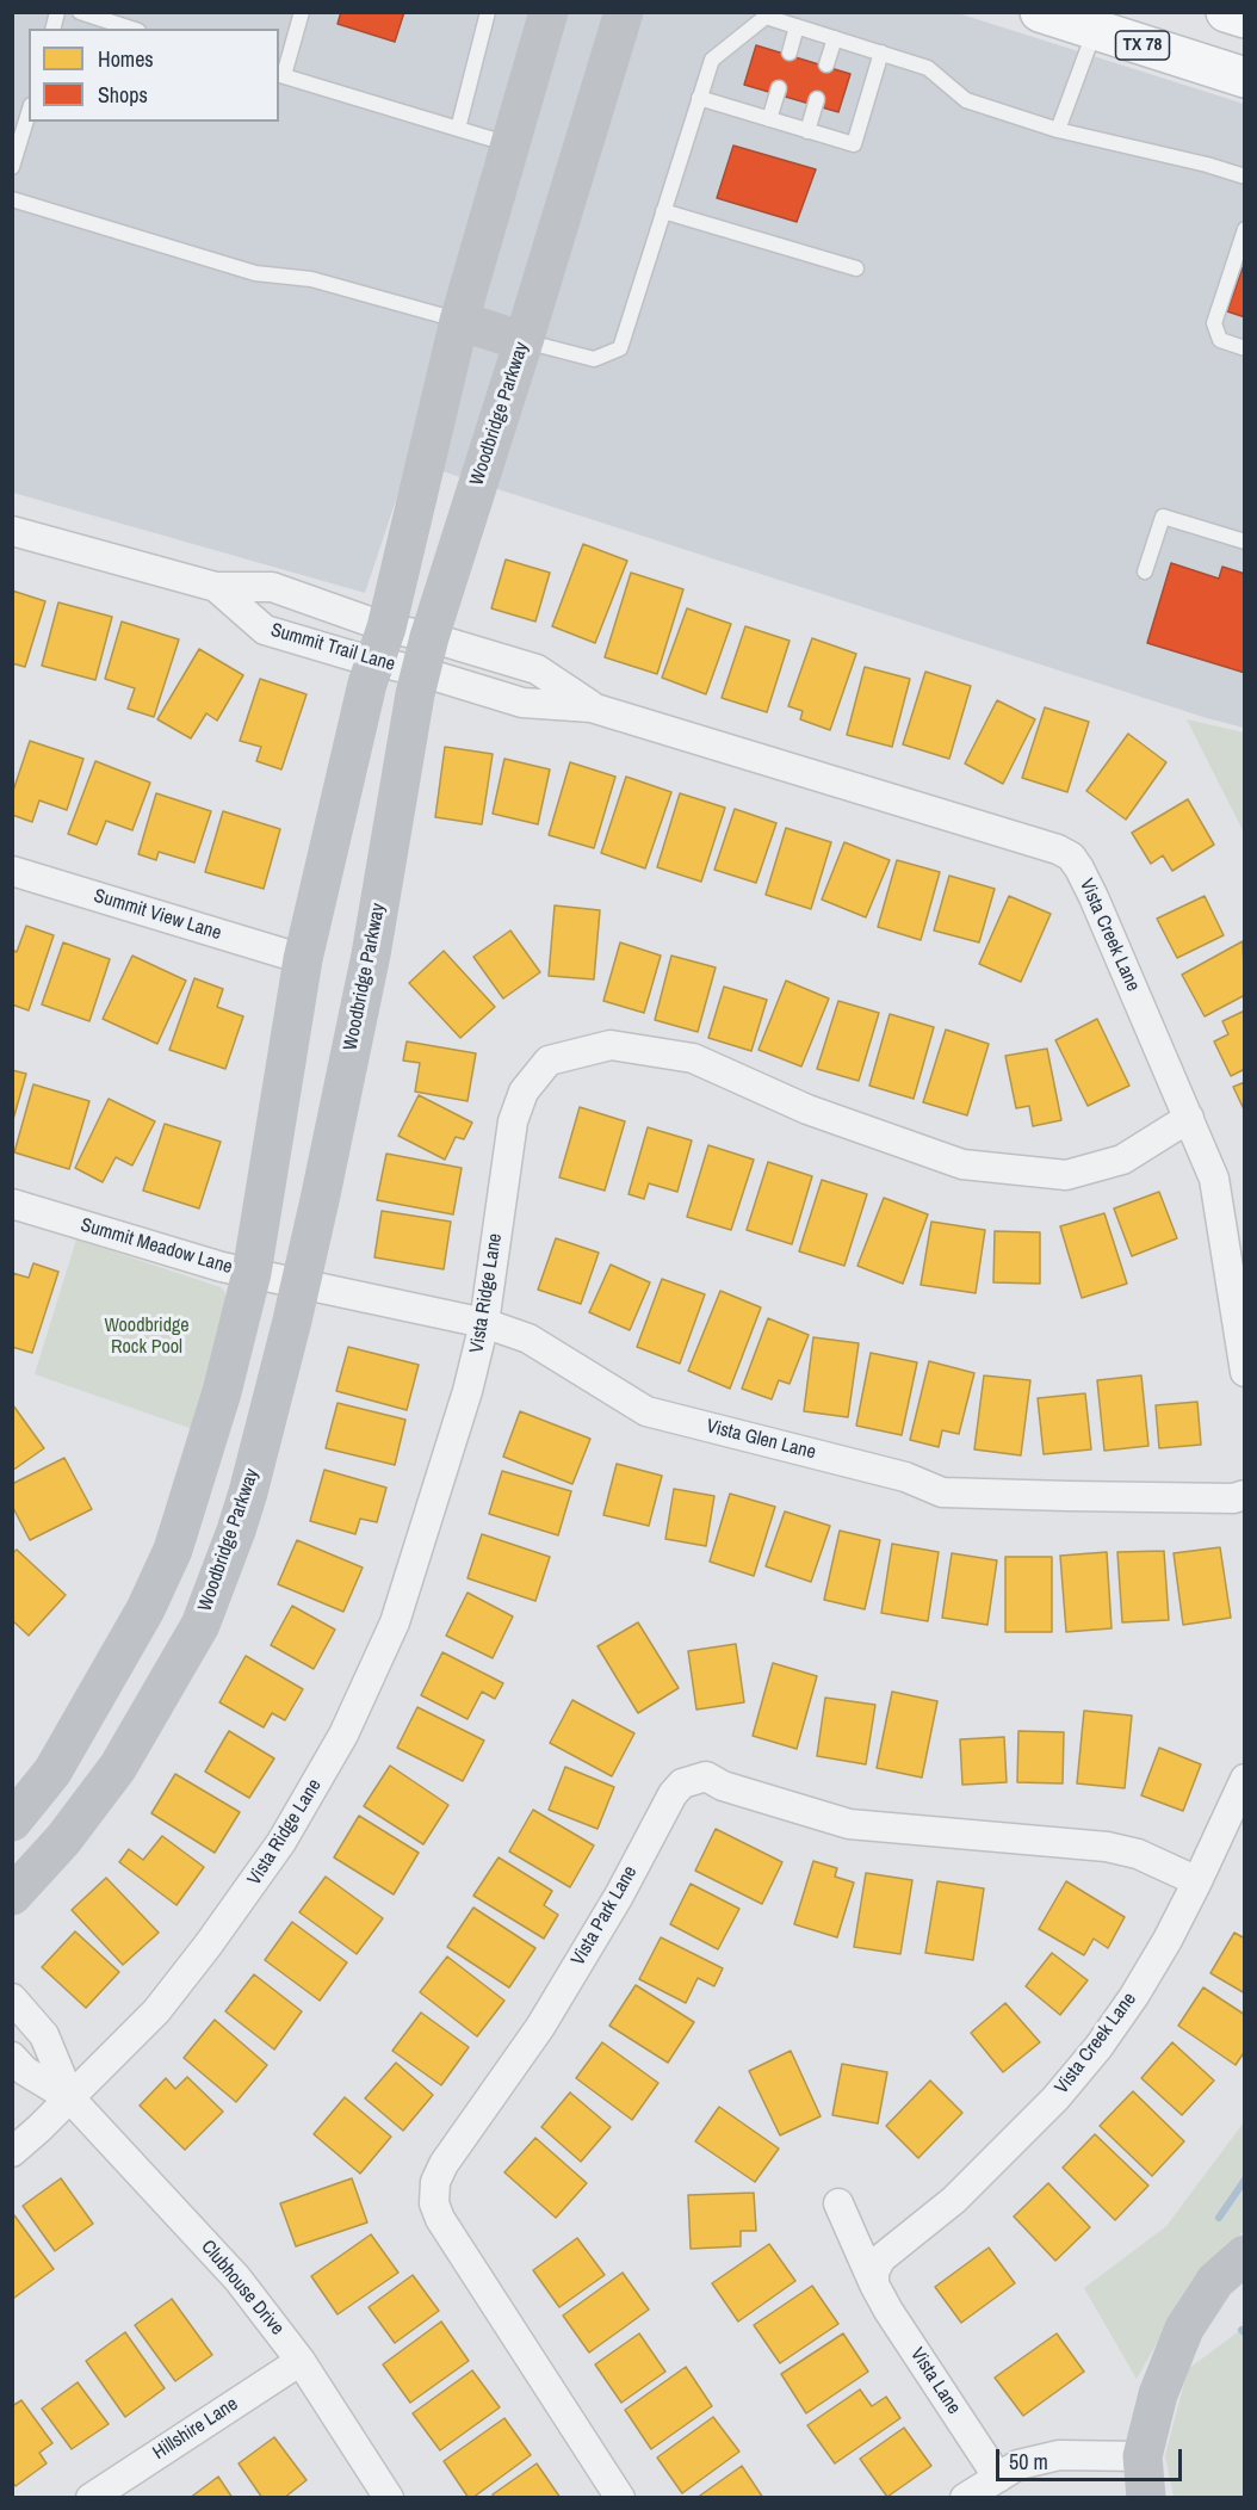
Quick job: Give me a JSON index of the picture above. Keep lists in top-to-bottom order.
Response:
{
  "streets": {
    "main road": ["TX 78", "Woodbridge Parkway"],
    "street": [
      "Summit Trail Lane",
      "Summit View Lane",
      "Vista Creek Lane",
      "Summit Meadow Lane",
      "Vista Ridge Lane",
      "Vista Glen Lane",
      "Vista Park Lane",
      "Clubhouse Drive",
      "Vista Lane",
      "Hillshire Lane"
    ]
  },
  "crossings": [
    ["Woodbridge Parkway", "Summit Trail Lane"],
    ["Woodbridge Parkway", "Vista Creek Lane"],
    ["Woodbridge Parkway", "Summit Meadow Lane"],
    ["Woodbridge Parkway", "Vista Glen Lane"],
    ["Summit Trail Lane", "Vista Creek Lane"],
    ["Vista Creek Lane", "Vista Ridge Lane"],
    ["Vista Creek Lane", "Vista Park Lane"],
    ["Vista Creek Lane", "Vista Lane"],
    ["Summit Meadow Lane", "Vista Glen Lane"],
    ["Vista Ridge Lane", "Vista Glen Lane"],
    ["Vista Ridge Lane", "Clubhouse Drive"],
    ["Clubhouse Drive", "Hillshire Lane"]
  ],
  "parks": ["Woodbridge Rock Pool"],
  "legend": ["Homes", "Shops"],
  "scale_bar": "50 m"
}
